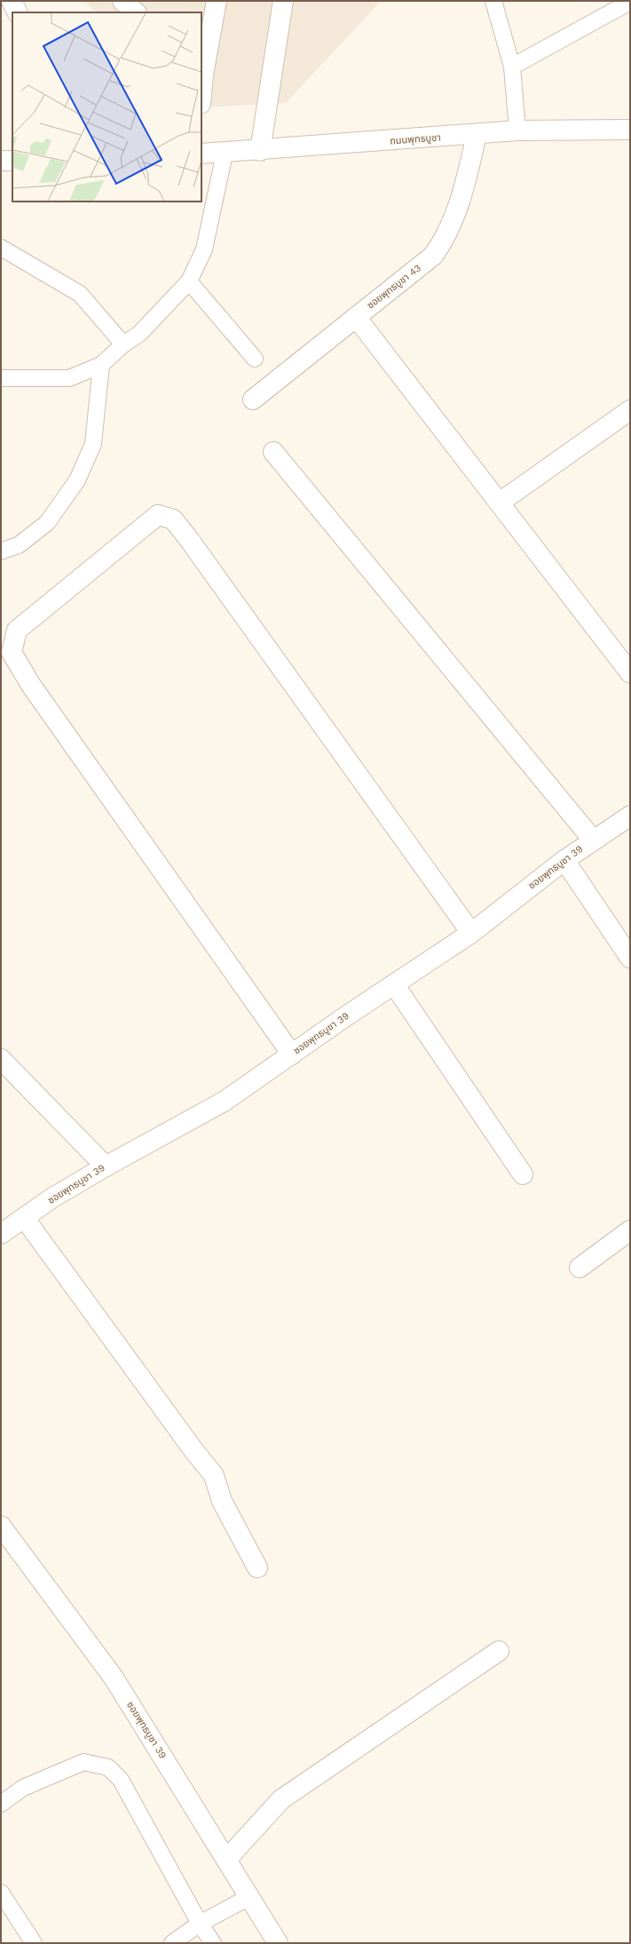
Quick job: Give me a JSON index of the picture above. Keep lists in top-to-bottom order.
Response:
{
  "streets": {
    "street": ["ถนนพุทธบูชา", "ซอยพุทธบูชา 43", "ซอยพุทธบูชา 39"]
  },
  "crossings": [
    ["ถนนพุทธบูชา", "ซอยพุทธบูชา 43"]
  ]
}
